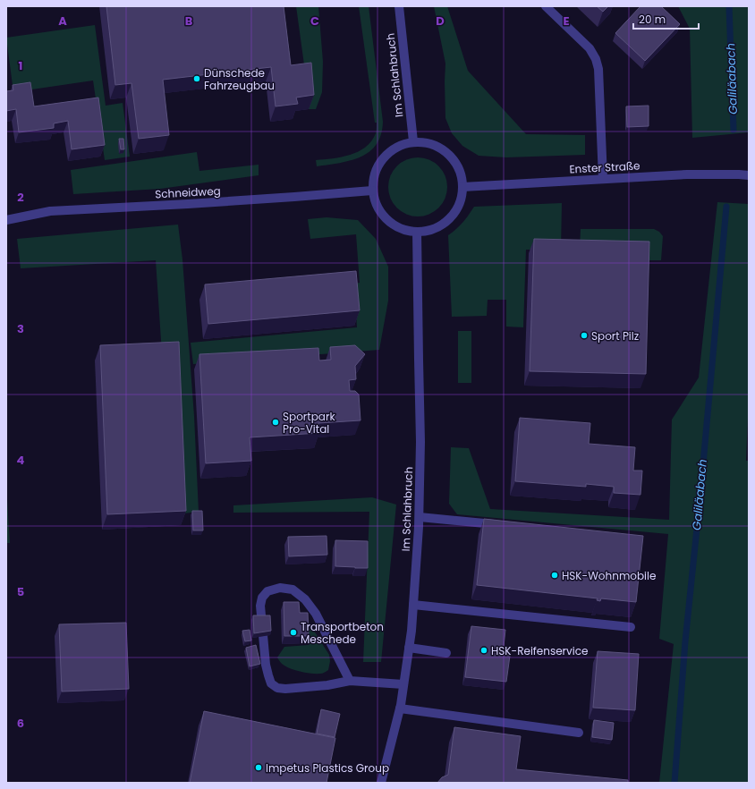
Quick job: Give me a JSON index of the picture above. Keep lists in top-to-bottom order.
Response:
{
  "streets": {
    "street": ["Im Schlahbruch", "Enster Straße", "Schneidweg"]
  },
  "crossings": [
    ["Im Schlahbruch", "Enster Straße"],
    ["Im Schlahbruch", "Schneidweg"],
    ["Enster Straße", "Schneidweg"]
  ],
  "water": ["Galiläabach"],
  "places": [
    "Dünschede Fahrzeugbau",
    "Sport Pilz",
    "Sportpark Pro-Vital",
    "HSK-Wohnmobile",
    "Transportbeton Meschede",
    "HSK-Reifenservice",
    "Impetus Plastics Group"
  ],
  "scale_bar": "20 m",
  "grid": {
    "columns": [
      "A",
      "B",
      "C",
      "D",
      "E"
    ],
    "rows": [
      "1",
      "2",
      "3",
      "4",
      "5",
      "6"
    ]
  }
}
